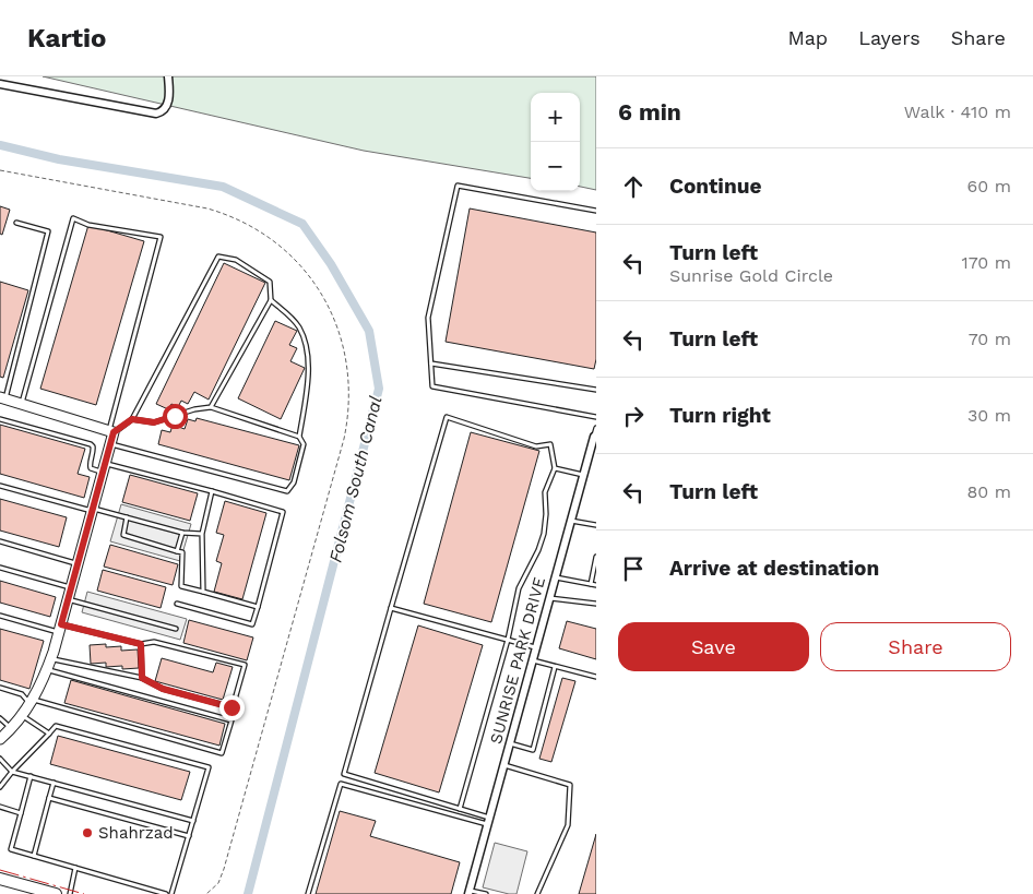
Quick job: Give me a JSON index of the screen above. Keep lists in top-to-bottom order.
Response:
{
  "streets": {
    "street": ["SUNRISE PARK DRIVE"]
  },
  "water": ["Folsom South Canal"],
  "places": ["Shahrzad"],
  "page": {
    "header": "Kartio",
    "nav": ["Map", "Layers", "Share"],
    "heading": ["6 min", "Walk · 410 m"],
    "map_buttons": ["+", "−"],
    "list": [
      ["Continue", "60 m"],
      ["Turn left", "Sunrise Gold Circle", "170 m"],
      ["Turn left", "70 m"],
      ["Turn right", "30 m"],
      ["Turn left", "80 m"],
      "Arrive at destination"
    ],
    "buttons": ["Save", "Share"]
  }
}
